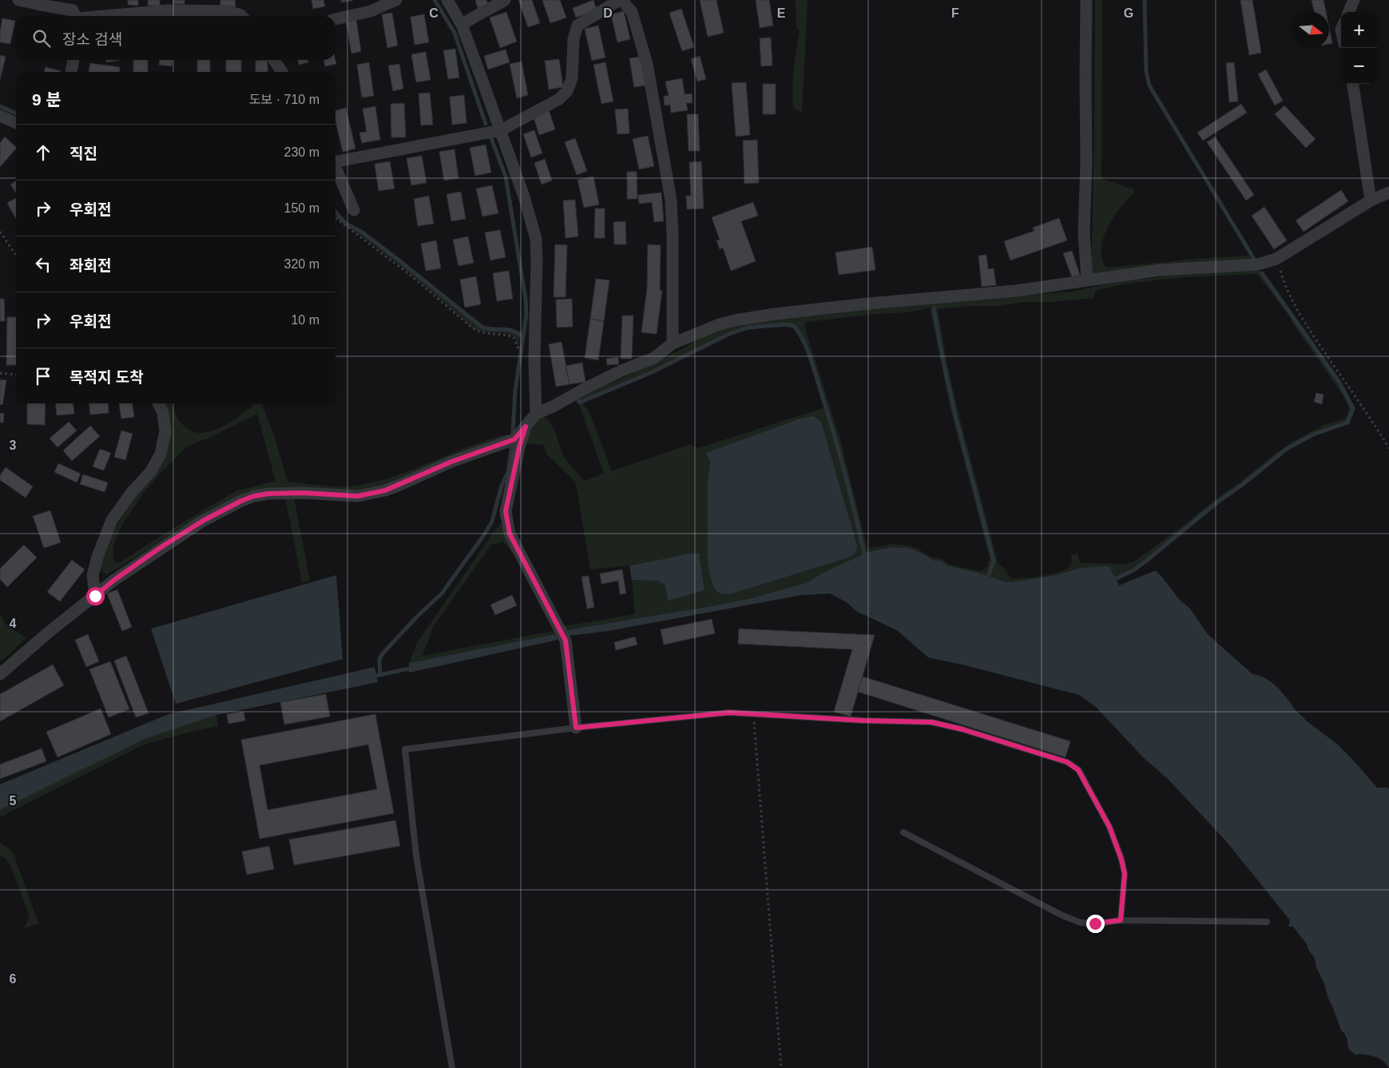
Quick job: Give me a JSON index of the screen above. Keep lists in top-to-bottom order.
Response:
{
  "north": "right",
  "page": {
    "map_buttons": ["+", "−"],
    "search": "장소 검색",
    "heading": ["9 분", "도보 · 710 m"],
    "list": [
      ["직진", "230 m"],
      ["우회전", "150 m"],
      ["좌회전", "320 m"],
      ["우회전", "10 m"],
      "목적지 도착"
    ]
  },
  "grid": {
    "columns": [
      "C",
      "D",
      "E",
      "F",
      "G"
    ],
    "rows": [
      "3",
      "4",
      "5",
      "6"
    ]
  }
}
